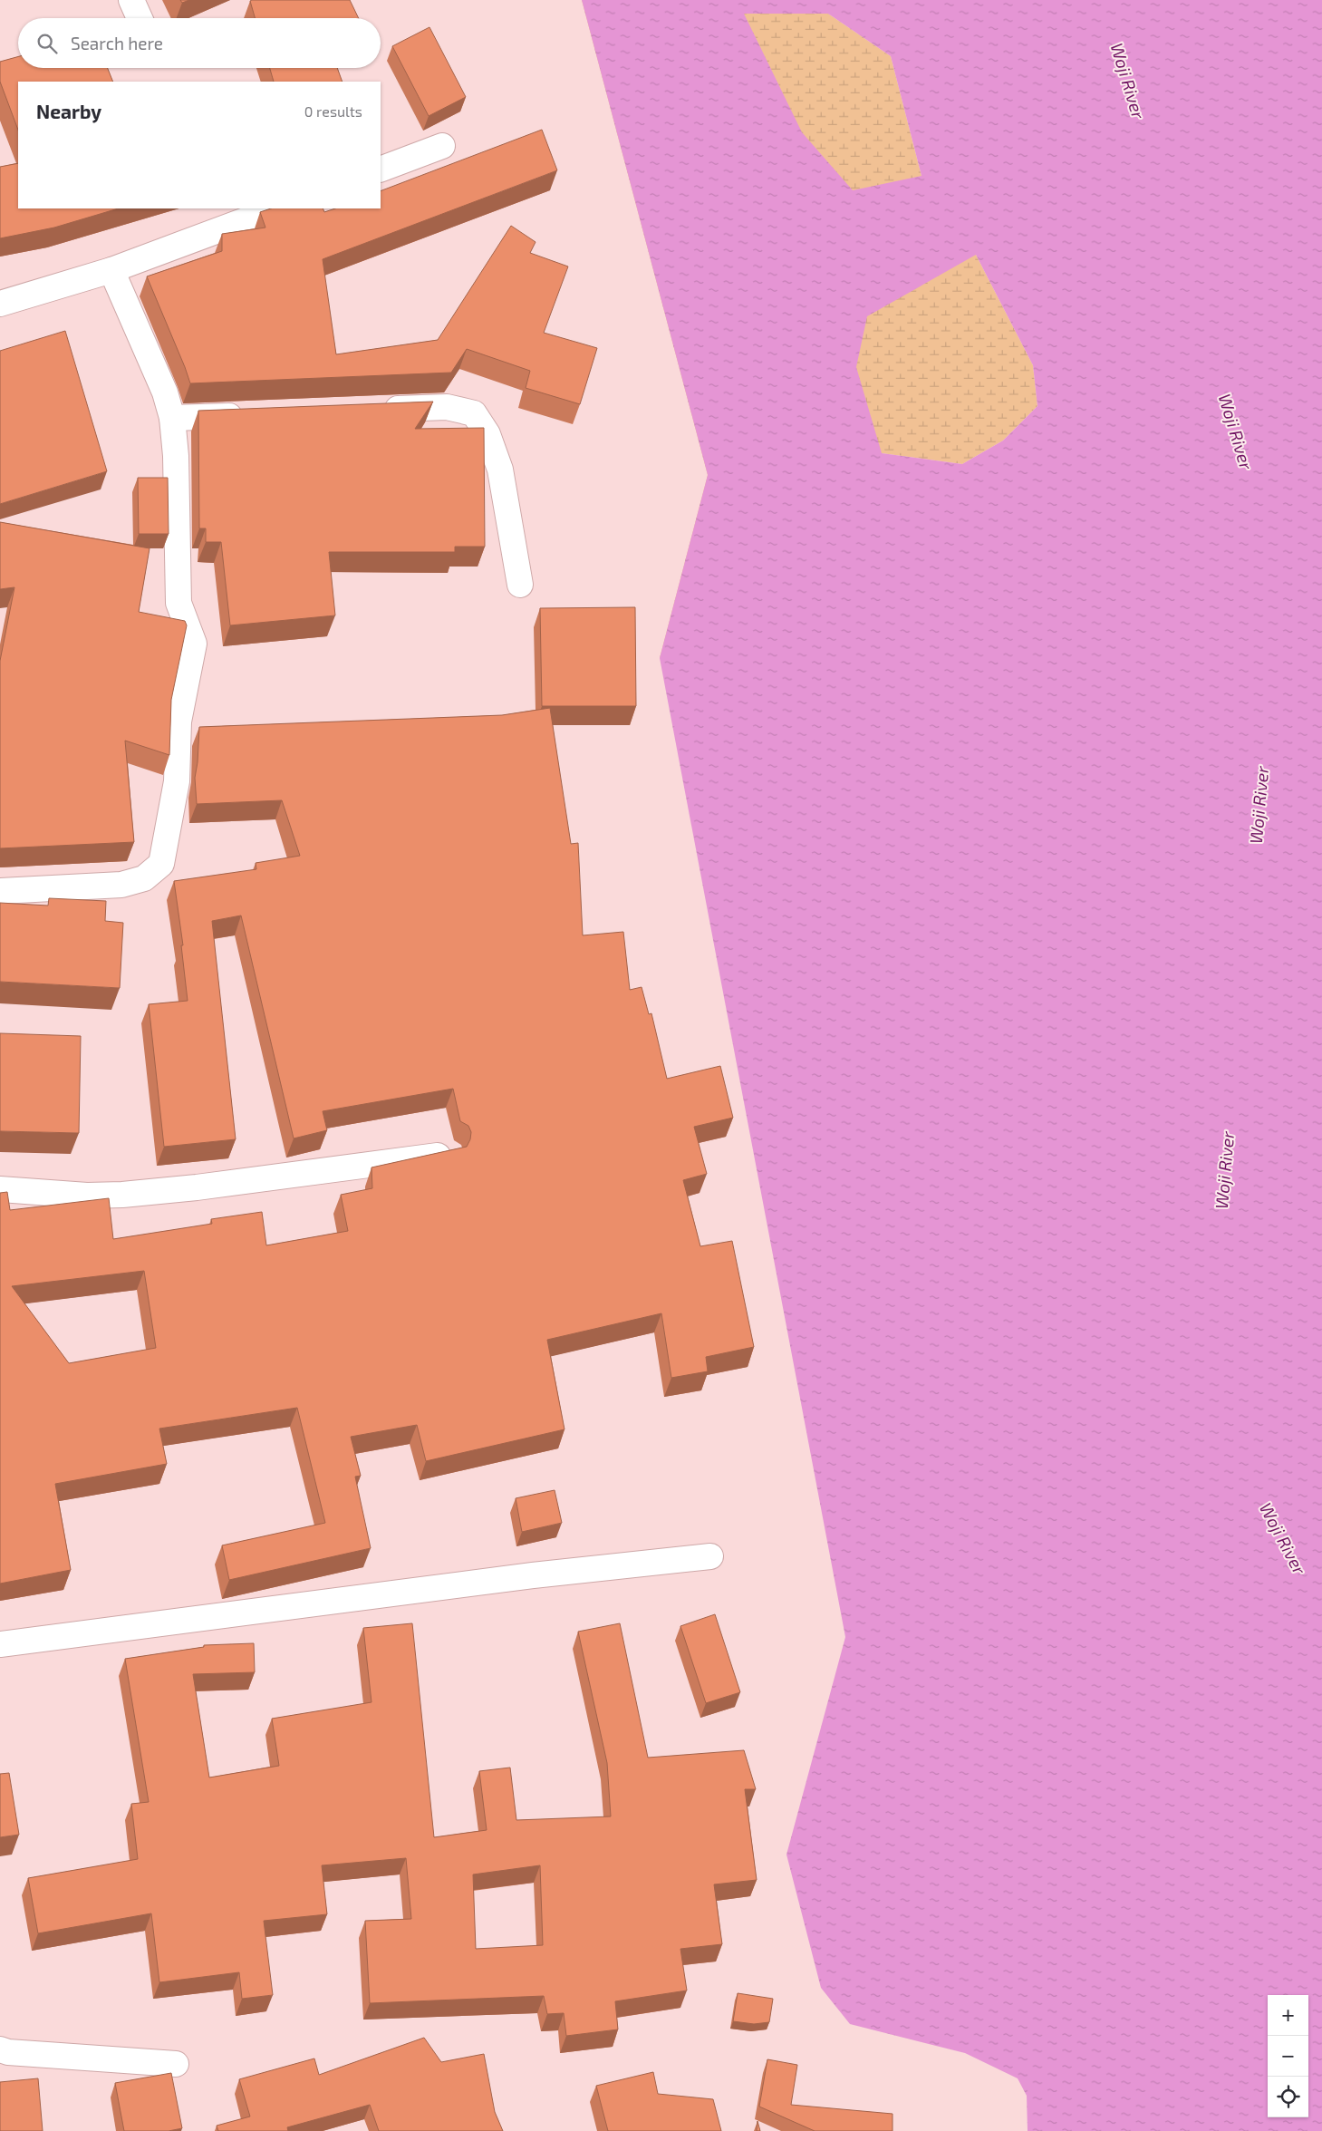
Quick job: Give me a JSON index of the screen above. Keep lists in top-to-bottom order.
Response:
{
  "water": ["Woji River"],
  "page": {
    "search": "Search here",
    "heading": ["Nearby", "0 results"],
    "map_buttons": ["+", "−"]
  }
}
